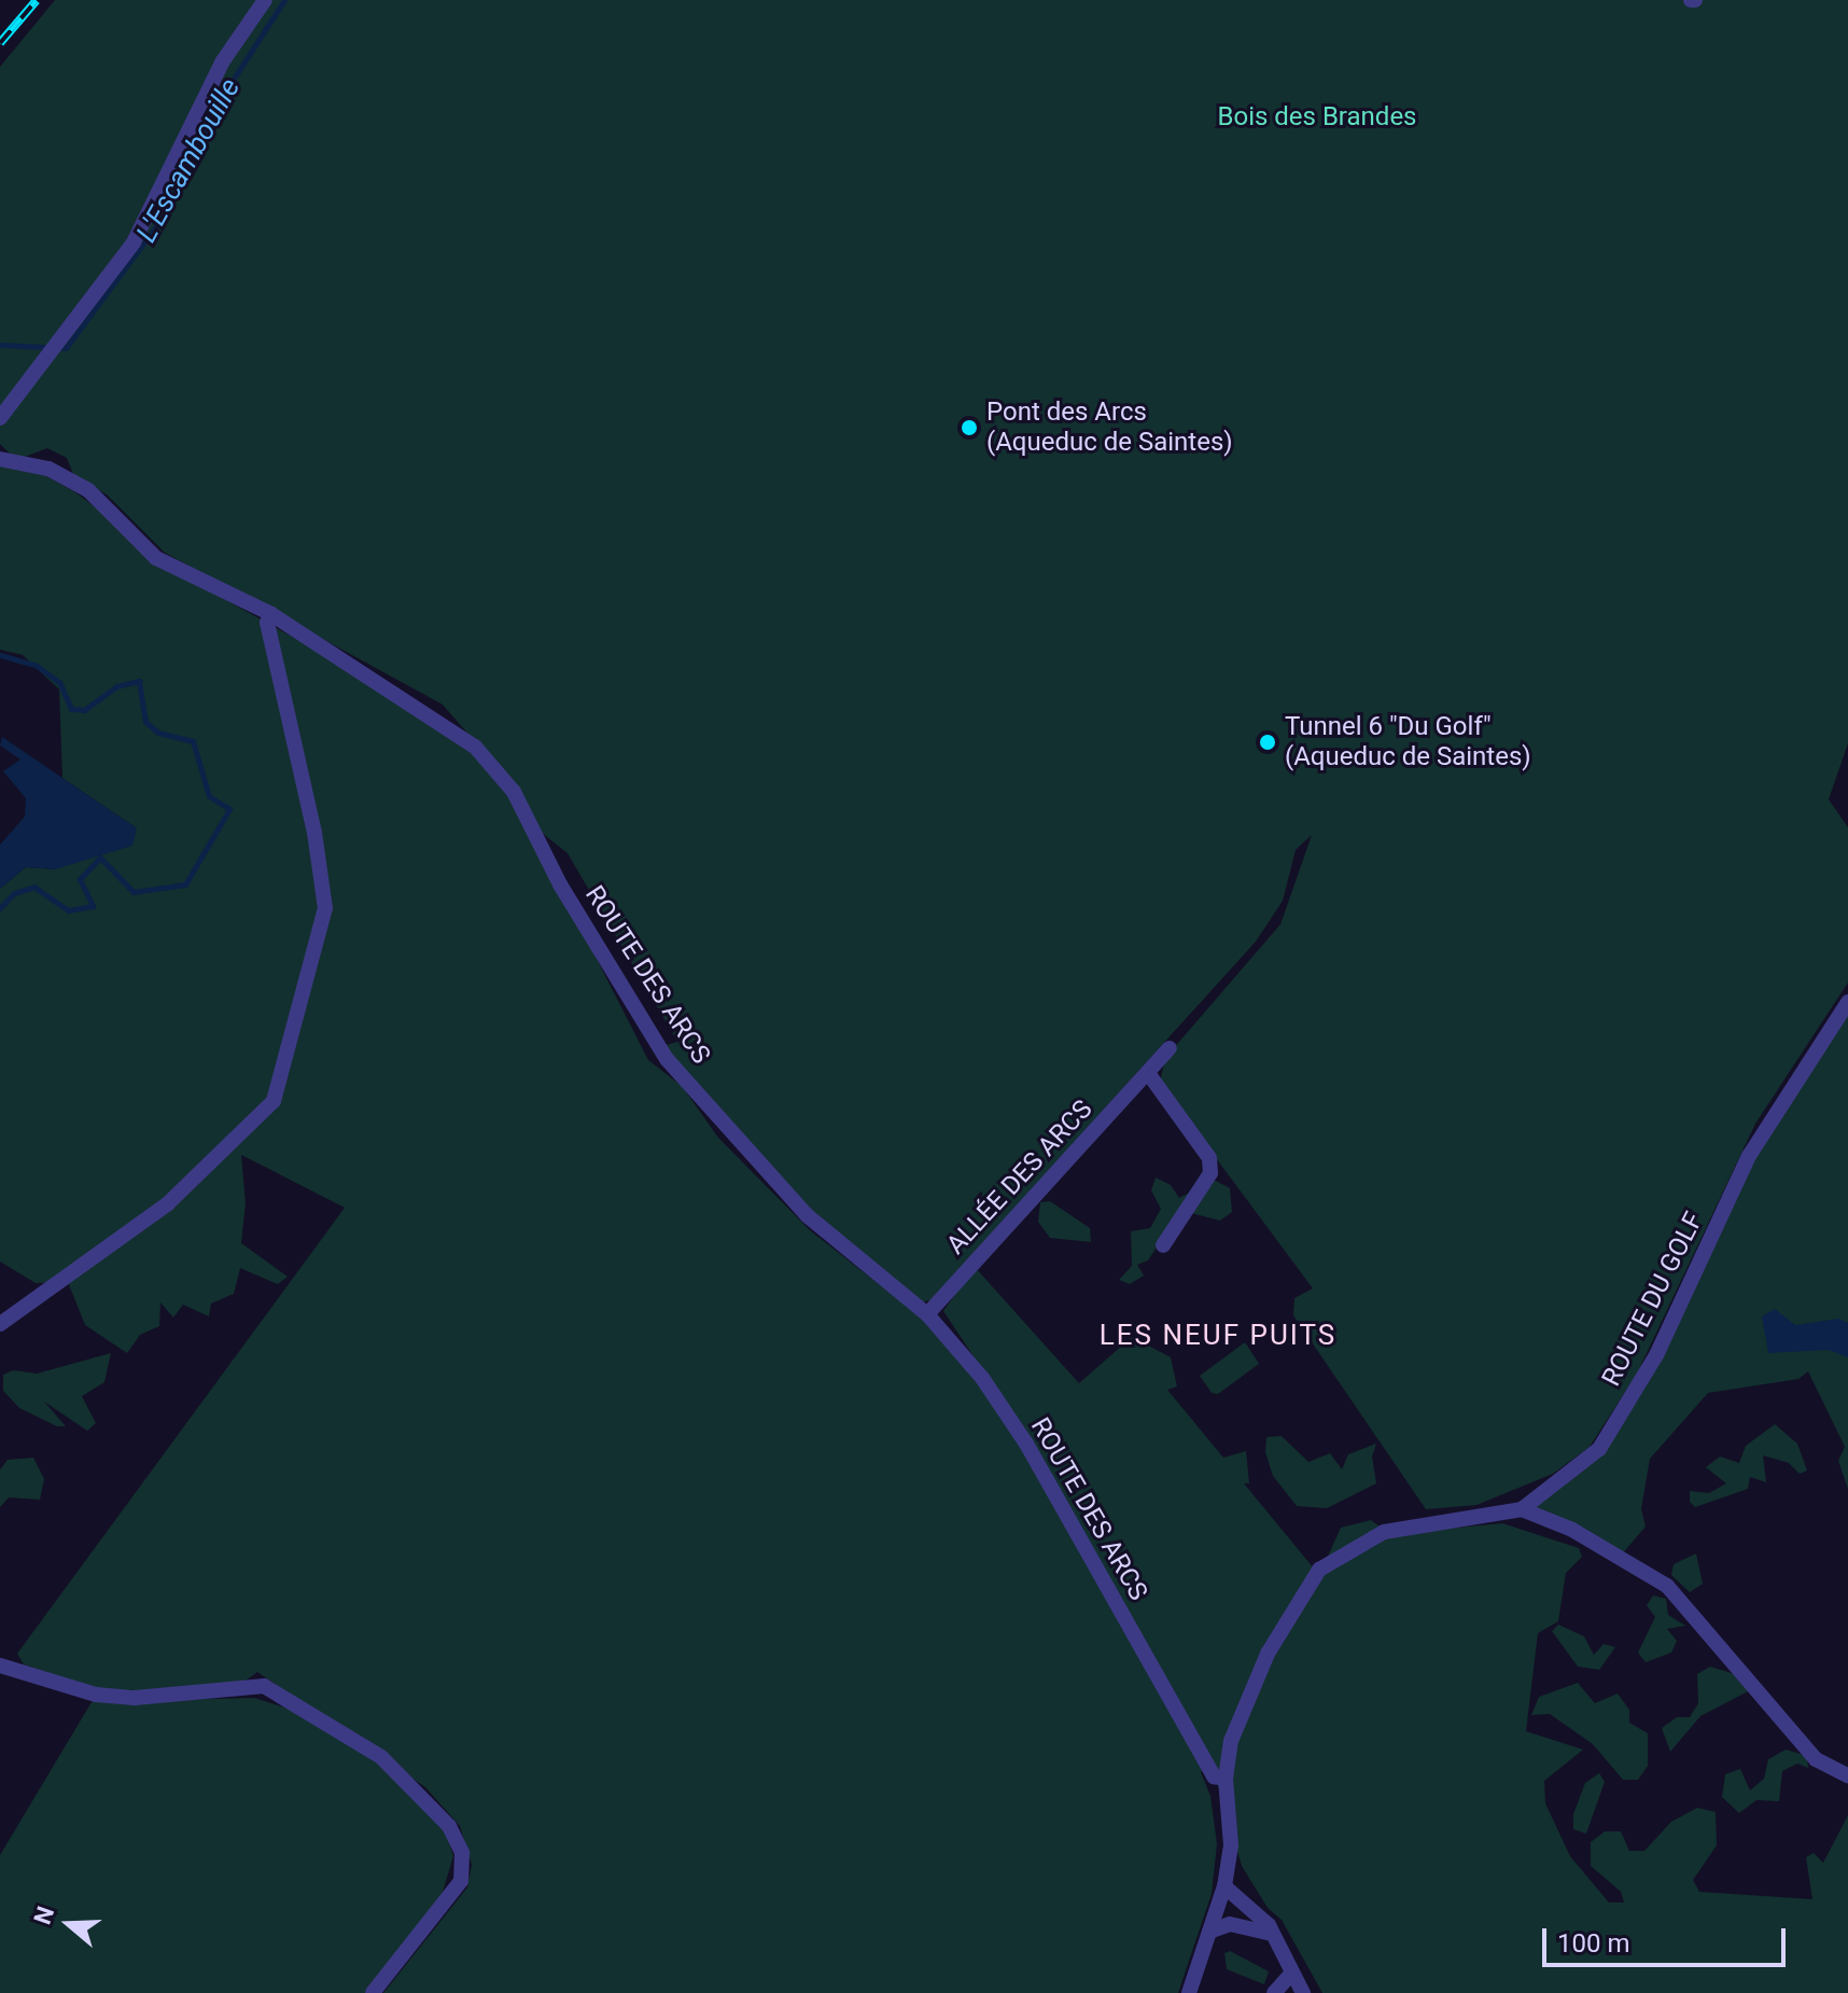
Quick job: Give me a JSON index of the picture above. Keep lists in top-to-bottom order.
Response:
{
  "streets": {
    "street": ["ROUTE DES ARCS", "ALLÉE DES ARCS", "ROUTE DU GOLF"]
  },
  "crossings": [
    ["ROUTE DES ARCS", "ALLÉE DES ARCS"],
    ["ROUTE DES ARCS", "ROUTE DU GOLF"]
  ],
  "districts": ["LES NEUF PUITS"],
  "water": ["L'Escambouille"],
  "parks": ["Bois des Brandes"],
  "places": ["Pont des Arcs (Aqueduc de Saintes)", "Tunnel 6 \"Du Golf\" (Aqueduc de Saintes)"],
  "scale_bar": "100 m",
  "north": "left"
}
